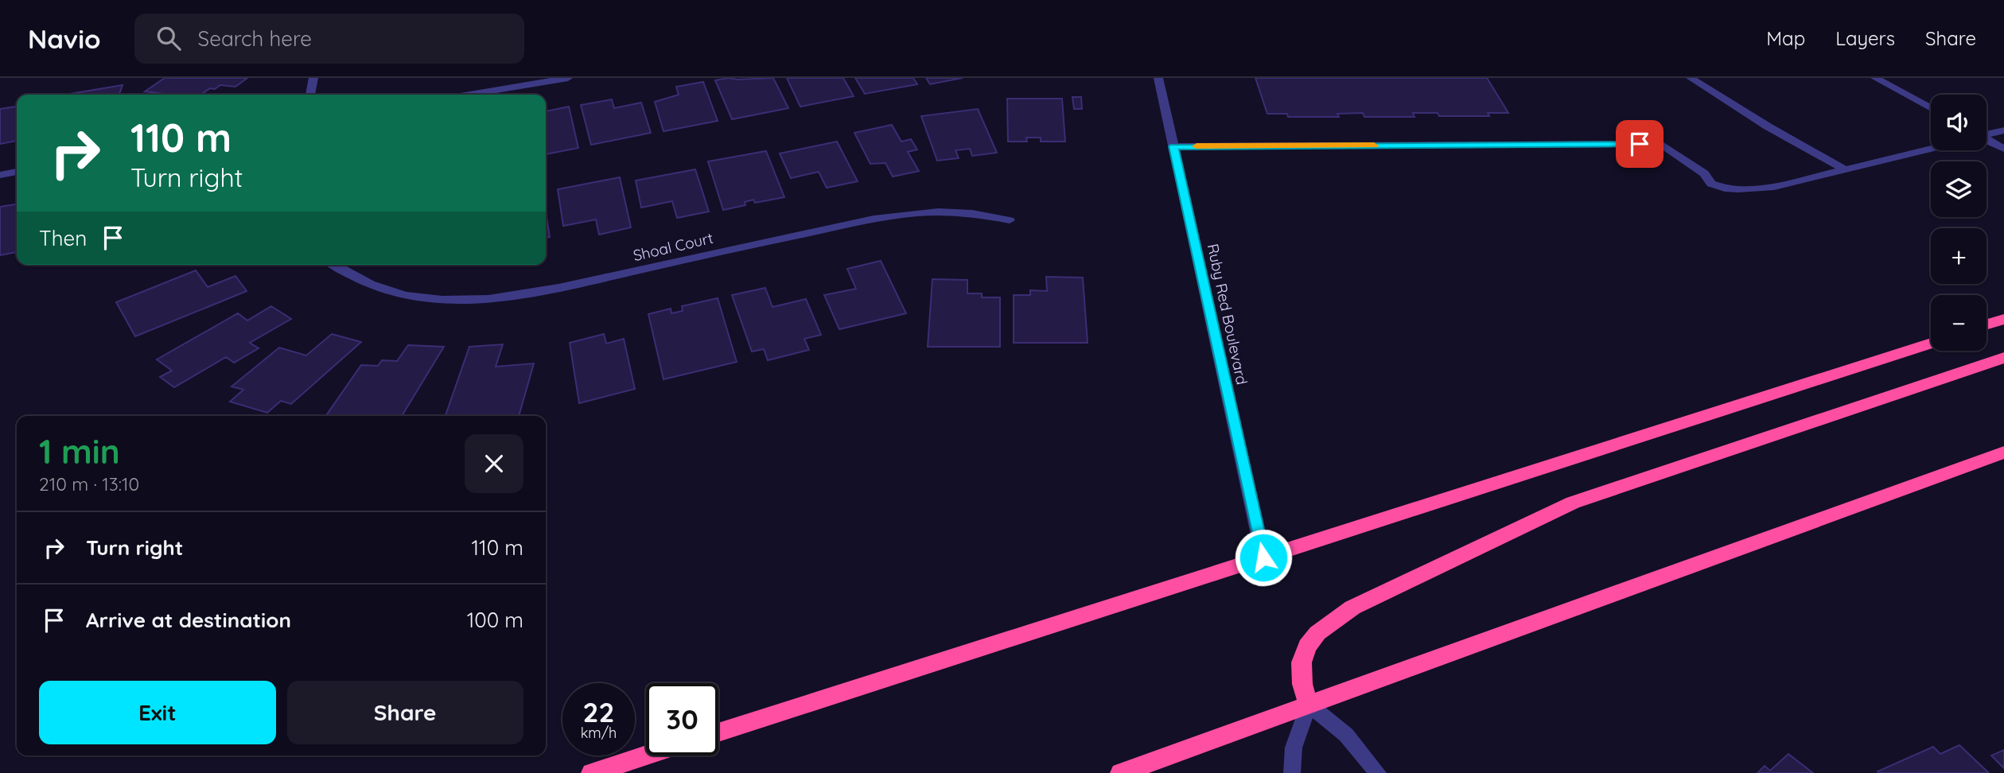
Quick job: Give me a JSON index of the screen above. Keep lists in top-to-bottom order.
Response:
{
  "streets": {
    "street": ["Shoal Court", "Ruby Red Boulevard"]
  },
  "page": {
    "header": "Navio",
    "search": "Search here",
    "nav": ["Map", "Layers", "Share"],
    "map_buttons": ["+", "−"],
    "turn": ["110 m", "Turn right"],
    "then": "Then",
    "heading": ["1 min", "210 m · 13:10"],
    "list": [
      {
        "name": "Turn right",
        "value": "110 m"
      },
      {
        "name": "Arrive at destination",
        "value": "100 m"
      }
    ],
    "buttons": ["Exit", "Share"],
    "speed": "22 km/h",
    "limit": "30"
  }
}
